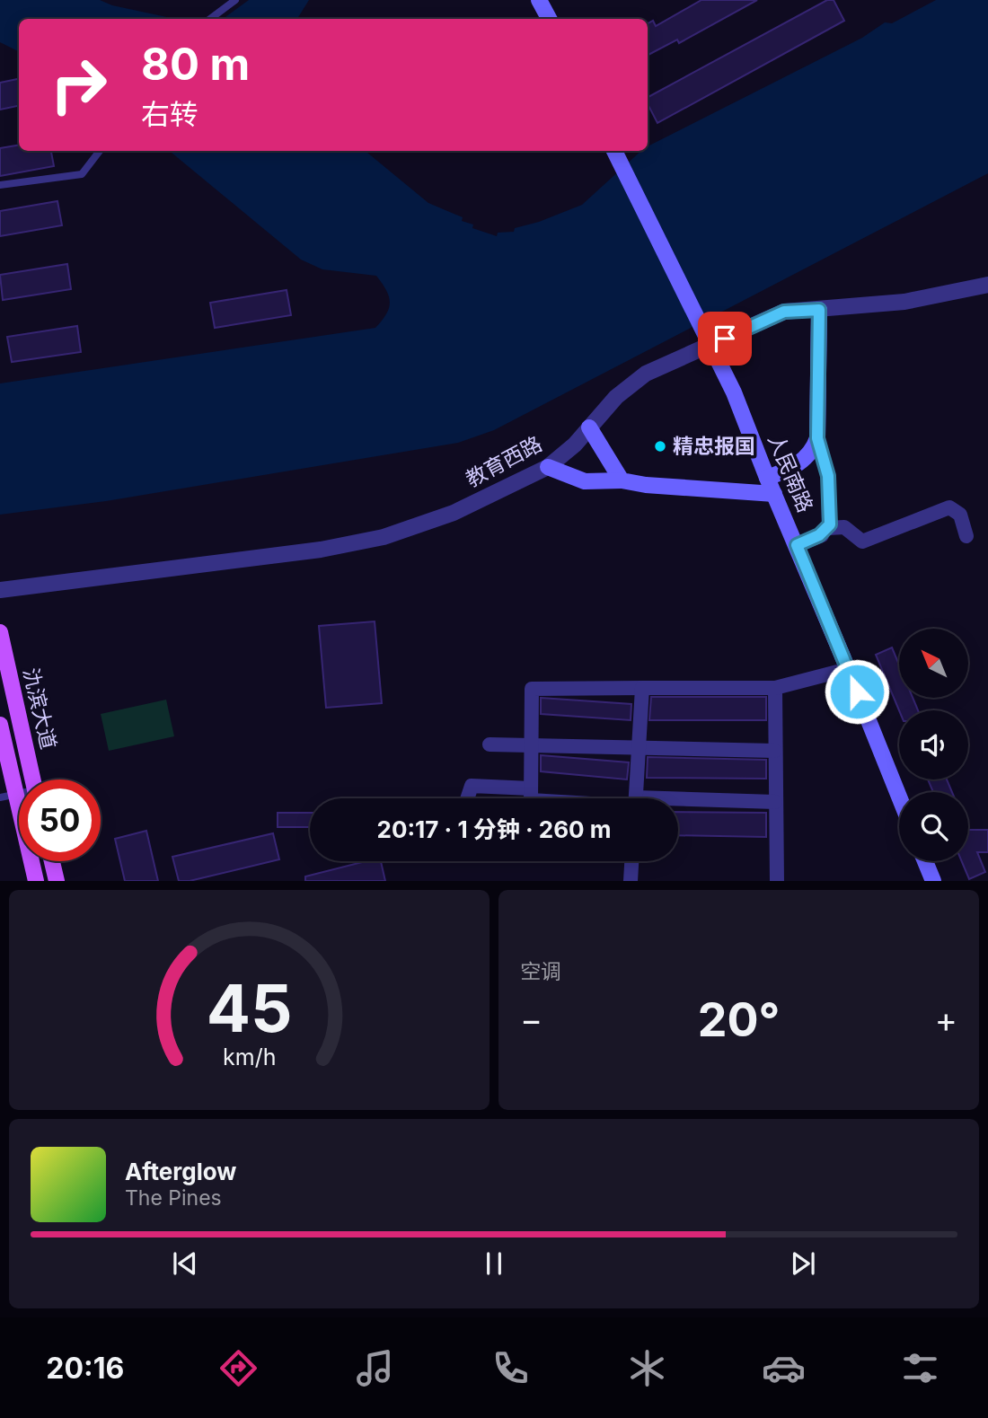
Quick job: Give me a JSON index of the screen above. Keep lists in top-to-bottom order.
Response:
{
  "streets": {
    "main road": ["人民南路", "氿滨大道"],
    "street": ["教育西路"]
  },
  "places": ["精忠报国"],
  "north": "top left",
  "page": {
    "turn": ["80 m", "右转"],
    "limit": "50",
    "trip": "20:17 · 1 分钟 · 260 m",
    "tile": "空调",
    "heat": ["−", "20°", "+"],
    "song": ["Afterglow", "The Pines"],
    "tabs": "20:16",
    "gauge": ["45", "km/h"]
  }
}
